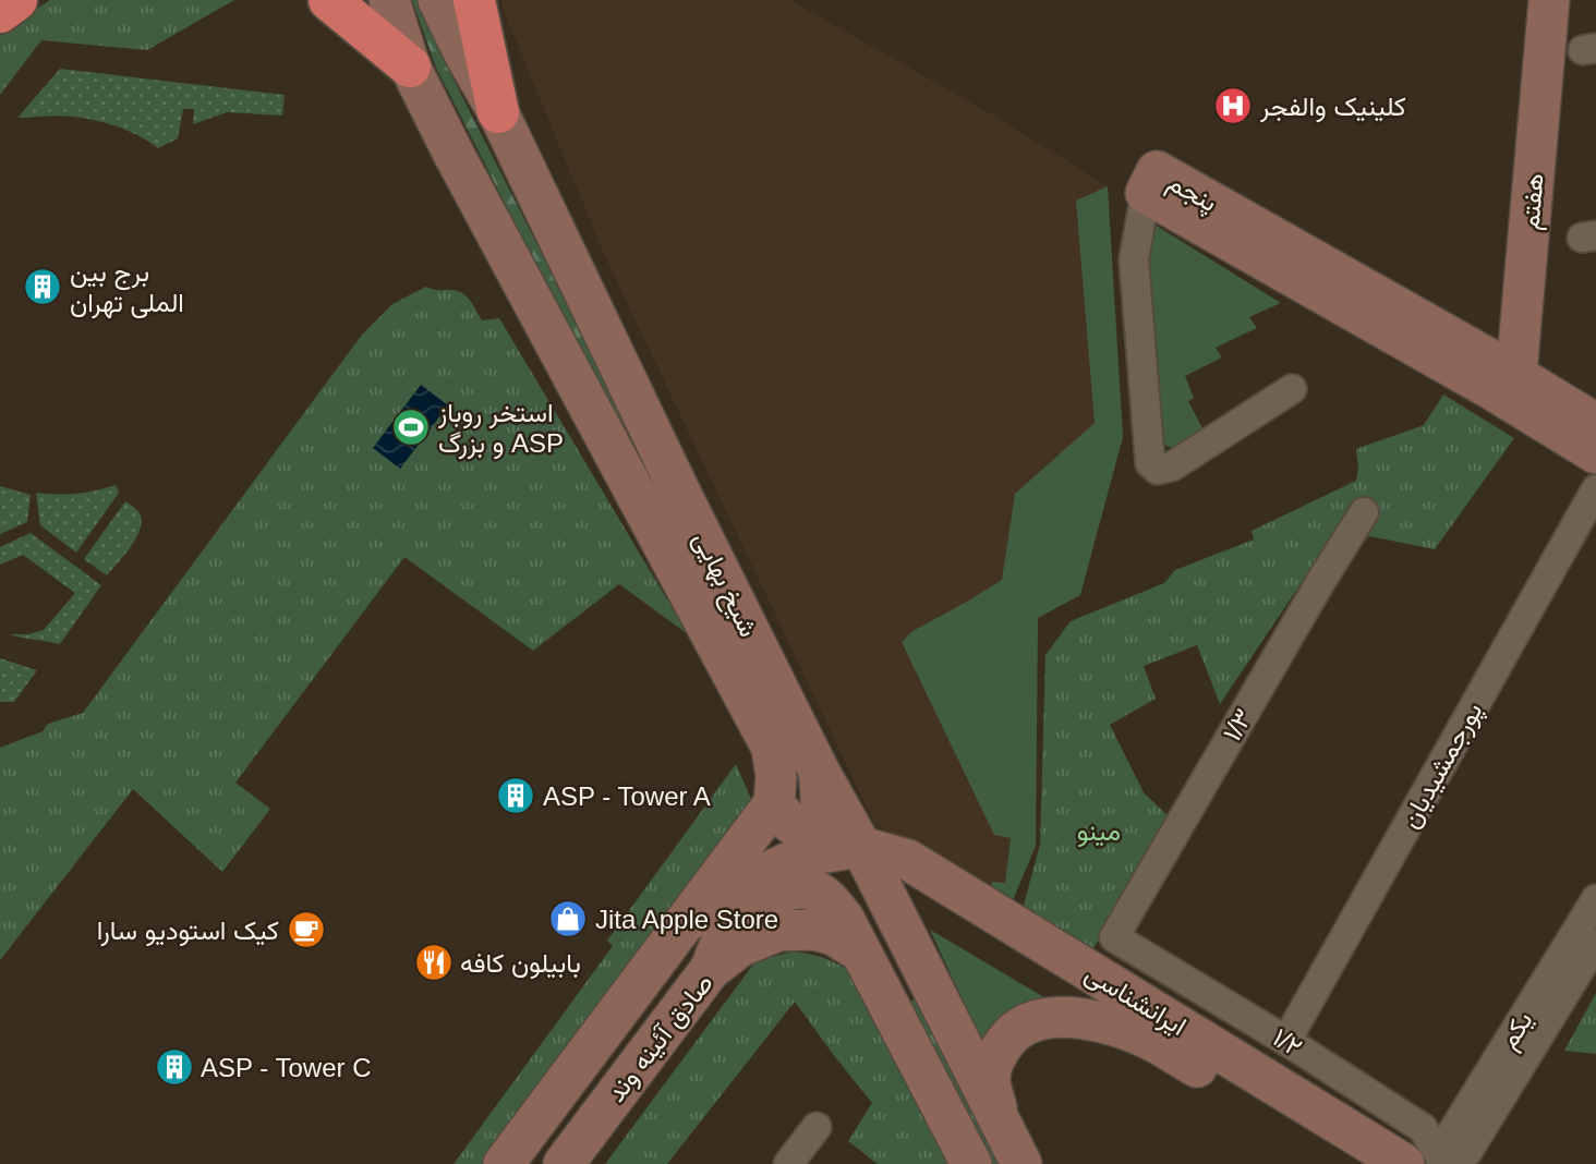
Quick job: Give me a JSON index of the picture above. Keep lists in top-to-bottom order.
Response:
{
  "streets": {
    "main road": [
      "پنجم",
      "هفتم",
      "شیخ بهایی",
      "ایرانشناسی",
      "صادق آئینه وند"
    ],
    "street": [
      "۱/۳",
      "پورجمشیدیان",
      "یکم",
      "۱/۲"
    ]
  },
  "crossings": [
    ["پنجم", "هفتم"],
    ["شیخ بهایی", "ایرانشناسی"],
    ["شیخ بهایی", "صادق آئینه وند"],
    ["۱/۳", "۱/۲"],
    ["پورجمشیدیان", "۱/۲"],
    ["یکم", "۱/۲"]
  ],
  "parks": ["مینو"],
  "places": {
    "hospital": ["کلینیک والفجر"],
    "building": ["برج بین الملی تهران", "ASP - Tower A", "ASP - Tower C"],
    "sports": ["استخر روباز و بزرگ ASP"],
    "shop": ["Jita Apple Store"],
    "cafe": ["کیک استودیو سارا"],
    "restaurant": ["بابیلون کافه"]
  }
}
